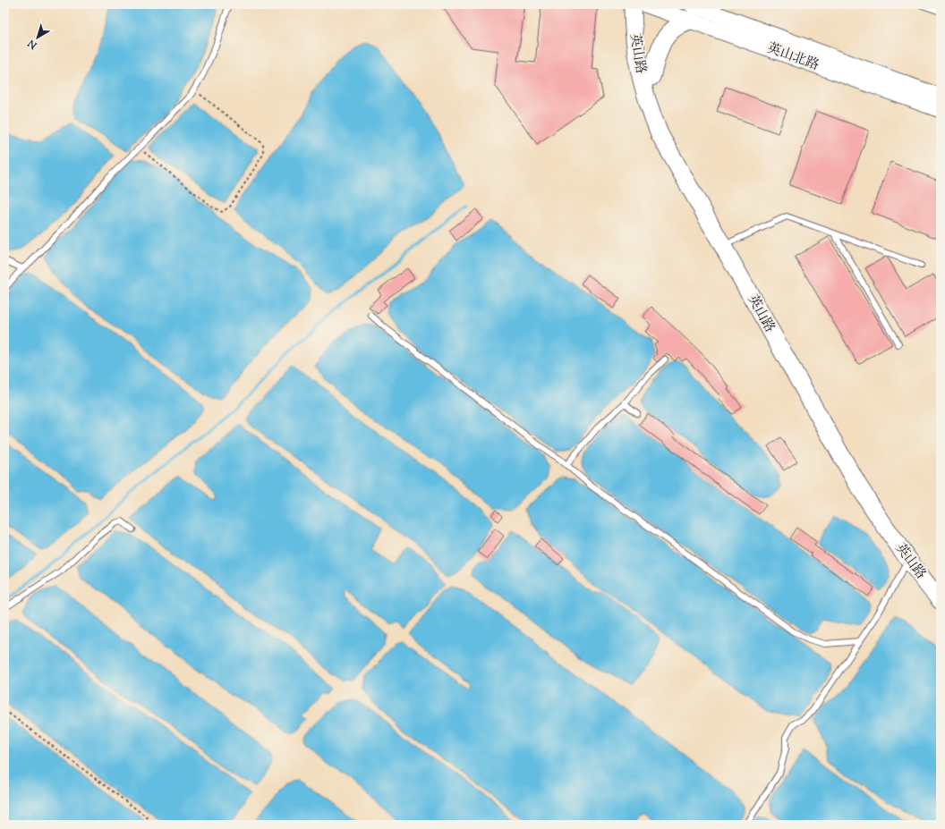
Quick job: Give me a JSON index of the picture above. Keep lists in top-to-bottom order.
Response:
{
  "streets": {
    "main road": ["英山路", "英山北路"]
  },
  "crossings": [
    ["英山路", "英山北路"]
  ],
  "north": "bottom left"
}
